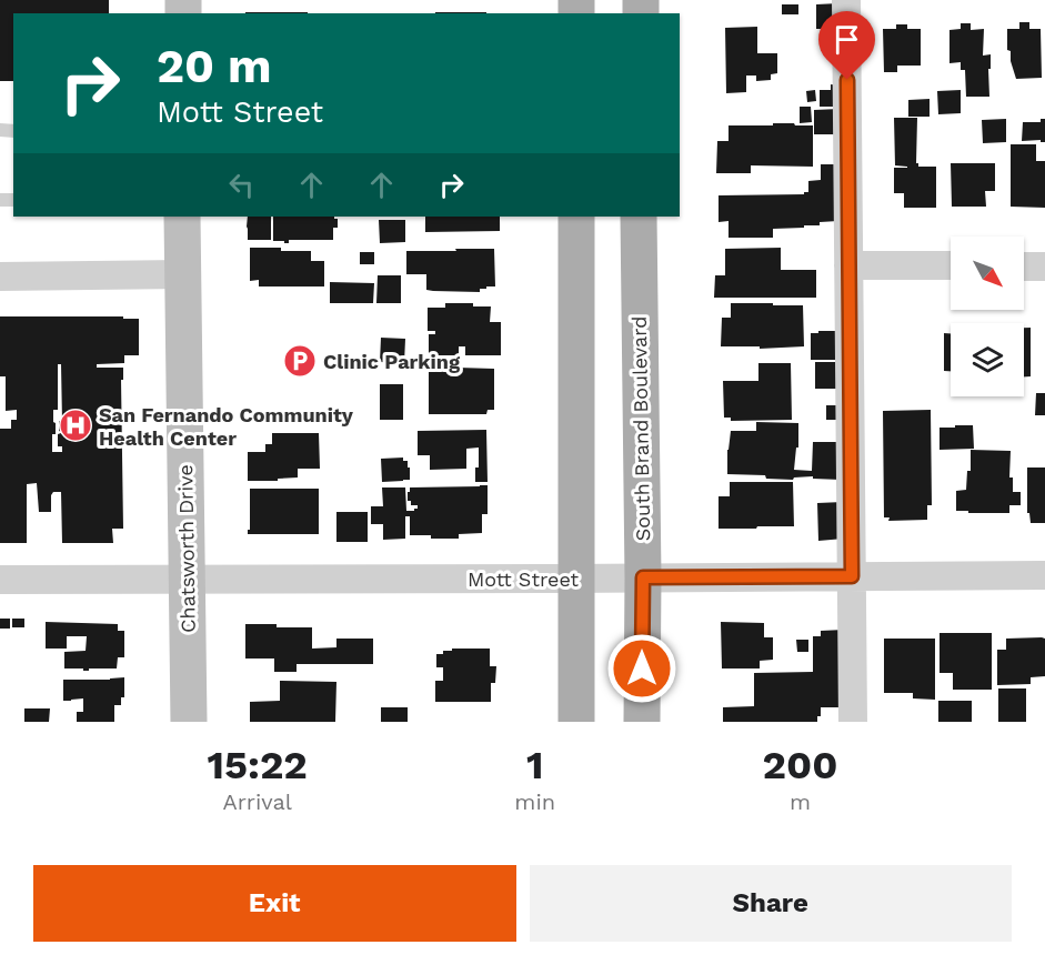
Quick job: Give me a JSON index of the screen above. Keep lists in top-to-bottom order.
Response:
{
  "streets": {
    "main road": ["South Brand Boulevard", "Chatsworth Drive"],
    "street": ["Mott Street"]
  },
  "crossings": [
    ["South Brand Boulevard", "Mott Street"],
    ["Chatsworth Drive", "Mott Street"]
  ],
  "places": {
    "parking": ["Clinic Parking"],
    "hospital": ["San Fernando Community Health Center"]
  },
  "north": "bottom right",
  "page": {
    "turn": ["20 m", "Mott Street"],
    "eta": [
      "15:22",
      "Arrival",
      "1",
      "min",
      "200",
      "m"
    ],
    "buttons": ["Exit", "Share"]
  }
}
